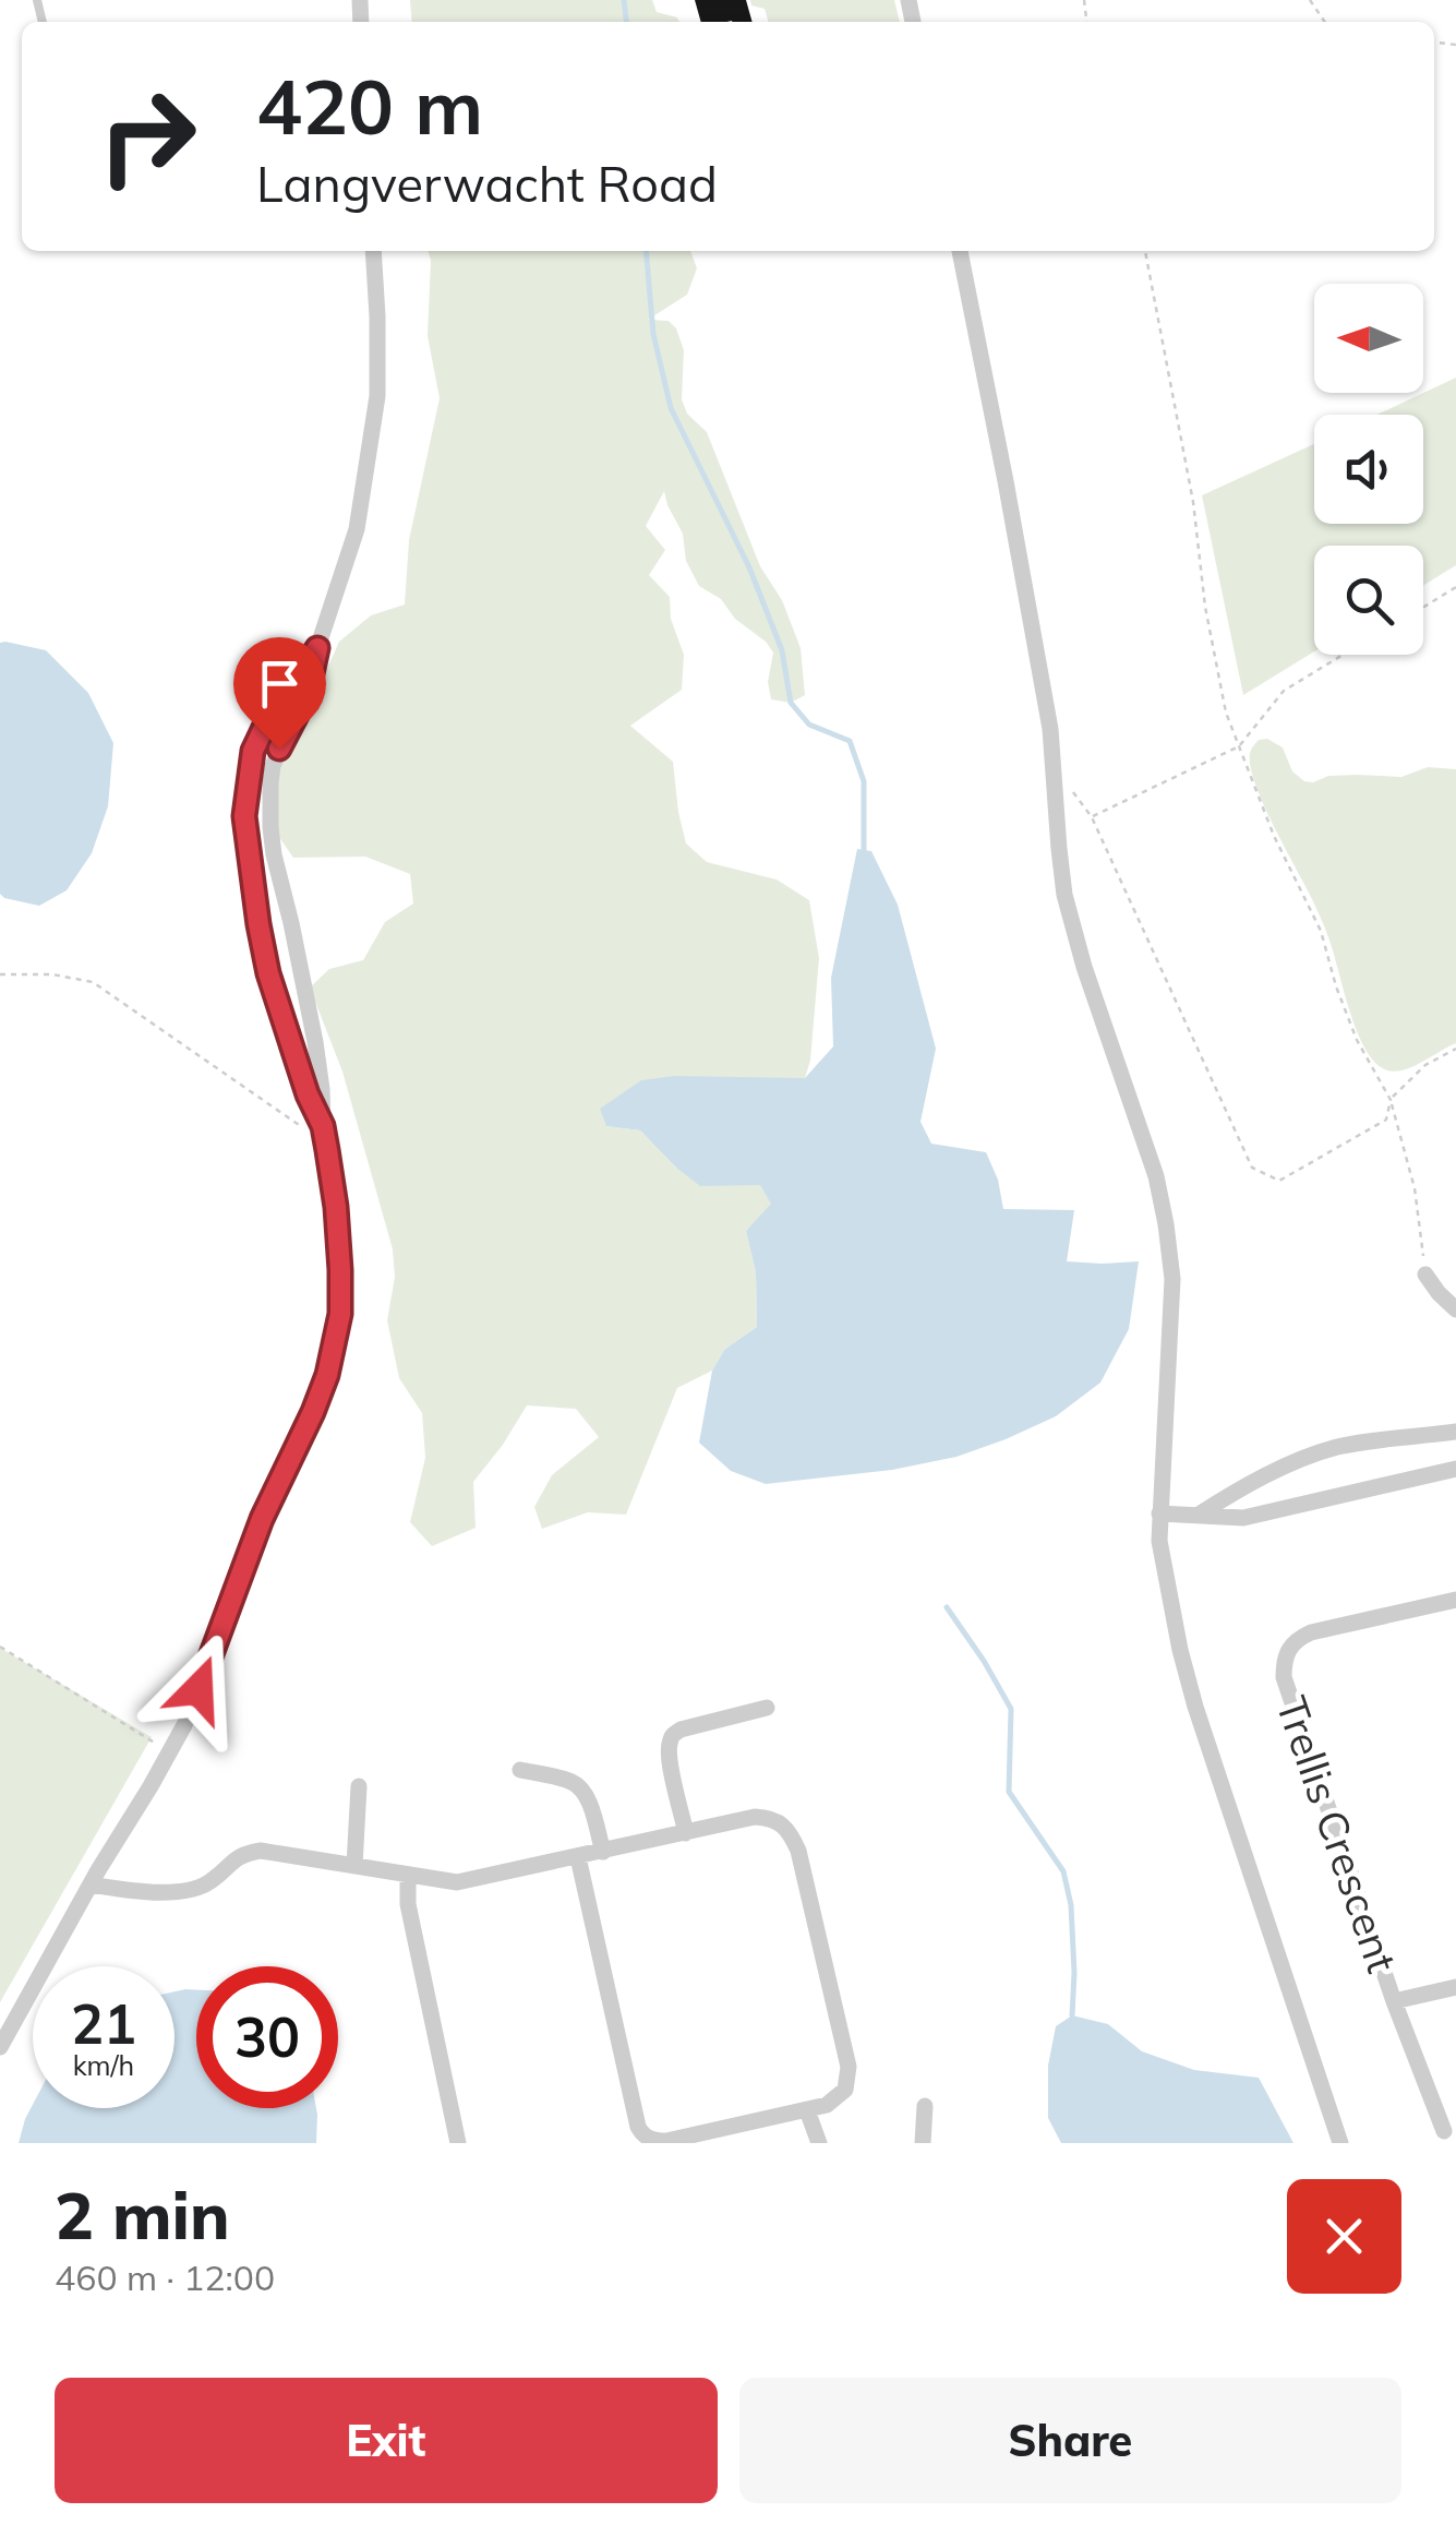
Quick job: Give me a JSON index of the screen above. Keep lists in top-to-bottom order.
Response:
{
  "streets": {
    "street": ["Trellis Crescent"]
  },
  "north": "left",
  "page": {
    "turn": ["420 m", "Langverwacht Road"],
    "speed": "21 km/h",
    "limit": "30",
    "heading": ["2 min", "460 m · 12:00"],
    "buttons": ["Exit", "Share"]
  }
}
